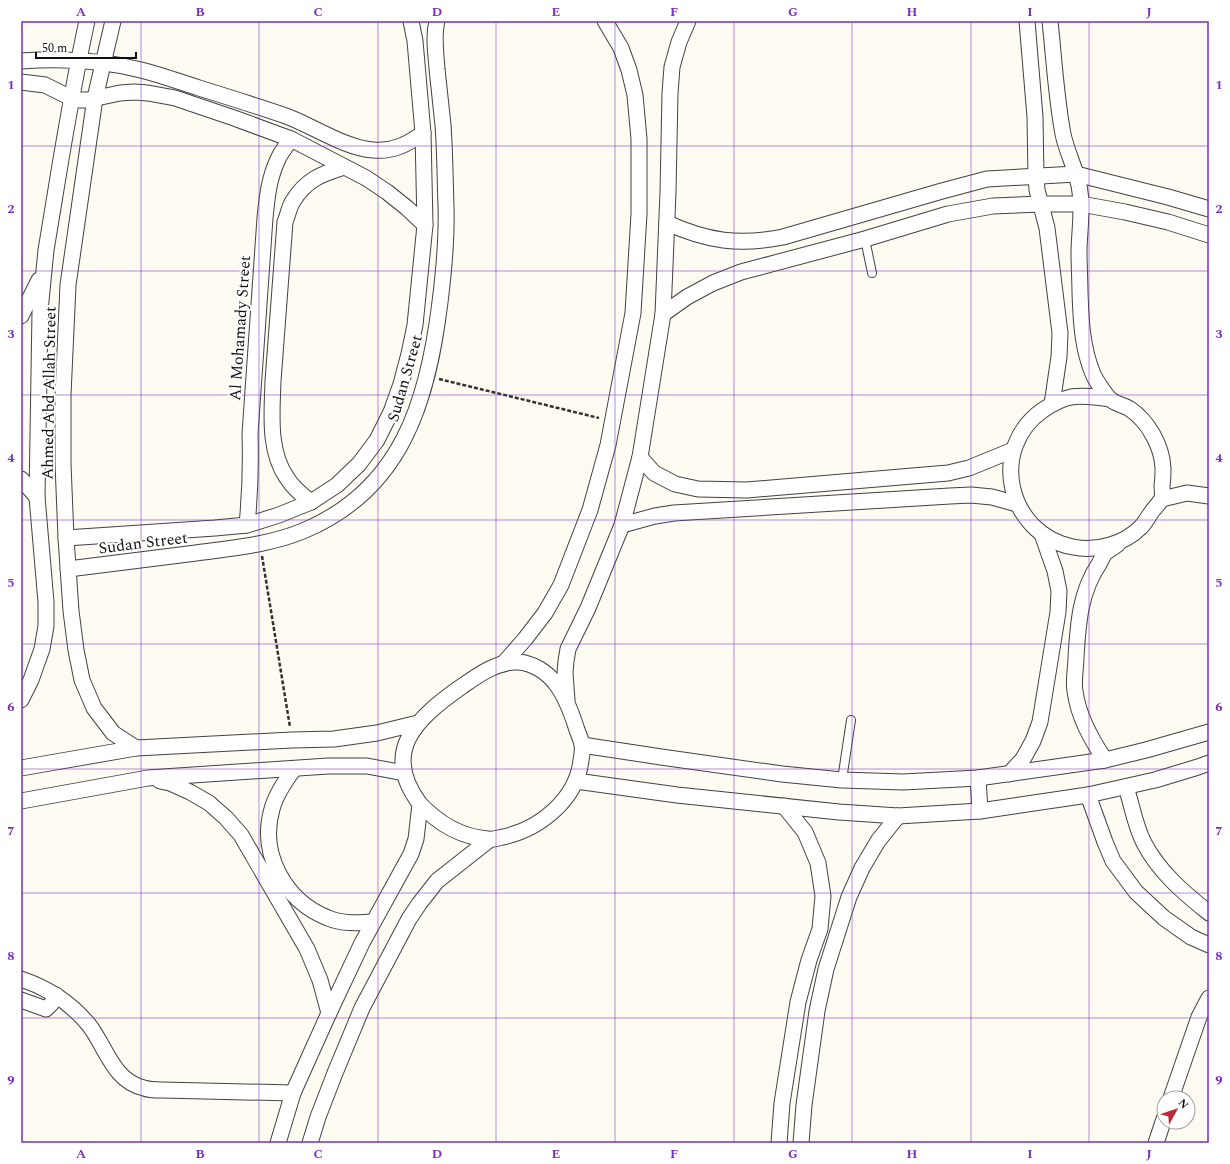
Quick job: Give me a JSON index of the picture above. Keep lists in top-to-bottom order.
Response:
{
  "streets": {
    "street": ["Al Mohamady Street", "Sudan Street", "Ahmed Abd Allah Street"]
  },
  "crossings": [
    ["Al Mohamady Street", "Sudan Street"],
    ["Sudan Street", "Ahmed Abd Allah Street"]
  ],
  "scale_bar": "50 m",
  "north": "top right",
  "grid": {
    "columns": [
      "A",
      "B",
      "C",
      "D",
      "E",
      "F",
      "G",
      "H",
      "I",
      "J"
    ],
    "rows": [
      "1",
      "2",
      "3",
      "4",
      "5",
      "6",
      "7",
      "8",
      "9"
    ]
  }
}
